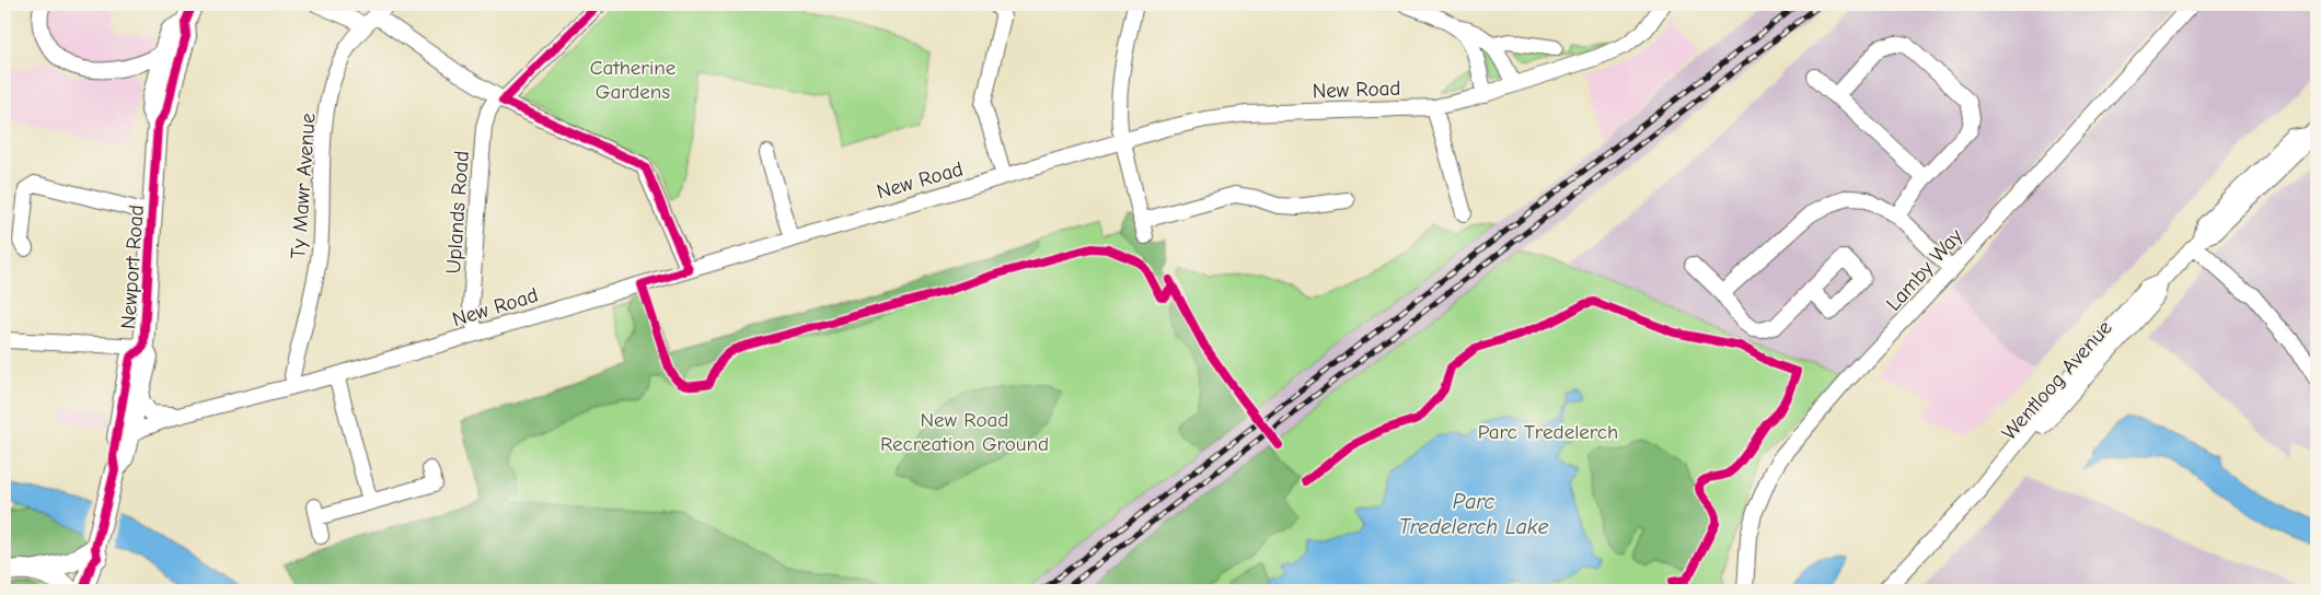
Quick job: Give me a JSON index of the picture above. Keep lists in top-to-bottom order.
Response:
{
  "streets": {
    "main road": ["Newport Road"],
    "street": [
      "New Road",
      "Ty Mawr Avenue",
      "Uplands Road",
      "Lamby Way",
      "Wentloog Avenue"
    ]
  },
  "crossings": [
    ["New Road", "Ty Mawr Avenue"],
    ["New Road", "Uplands Road"],
    ["New Road", "Newport Road"]
  ],
  "water": ["Parc Tredelerch Lake"],
  "parks": ["Catherine Gardens", "New Road Recreation Ground", "Parc Tredelerch"]
}
